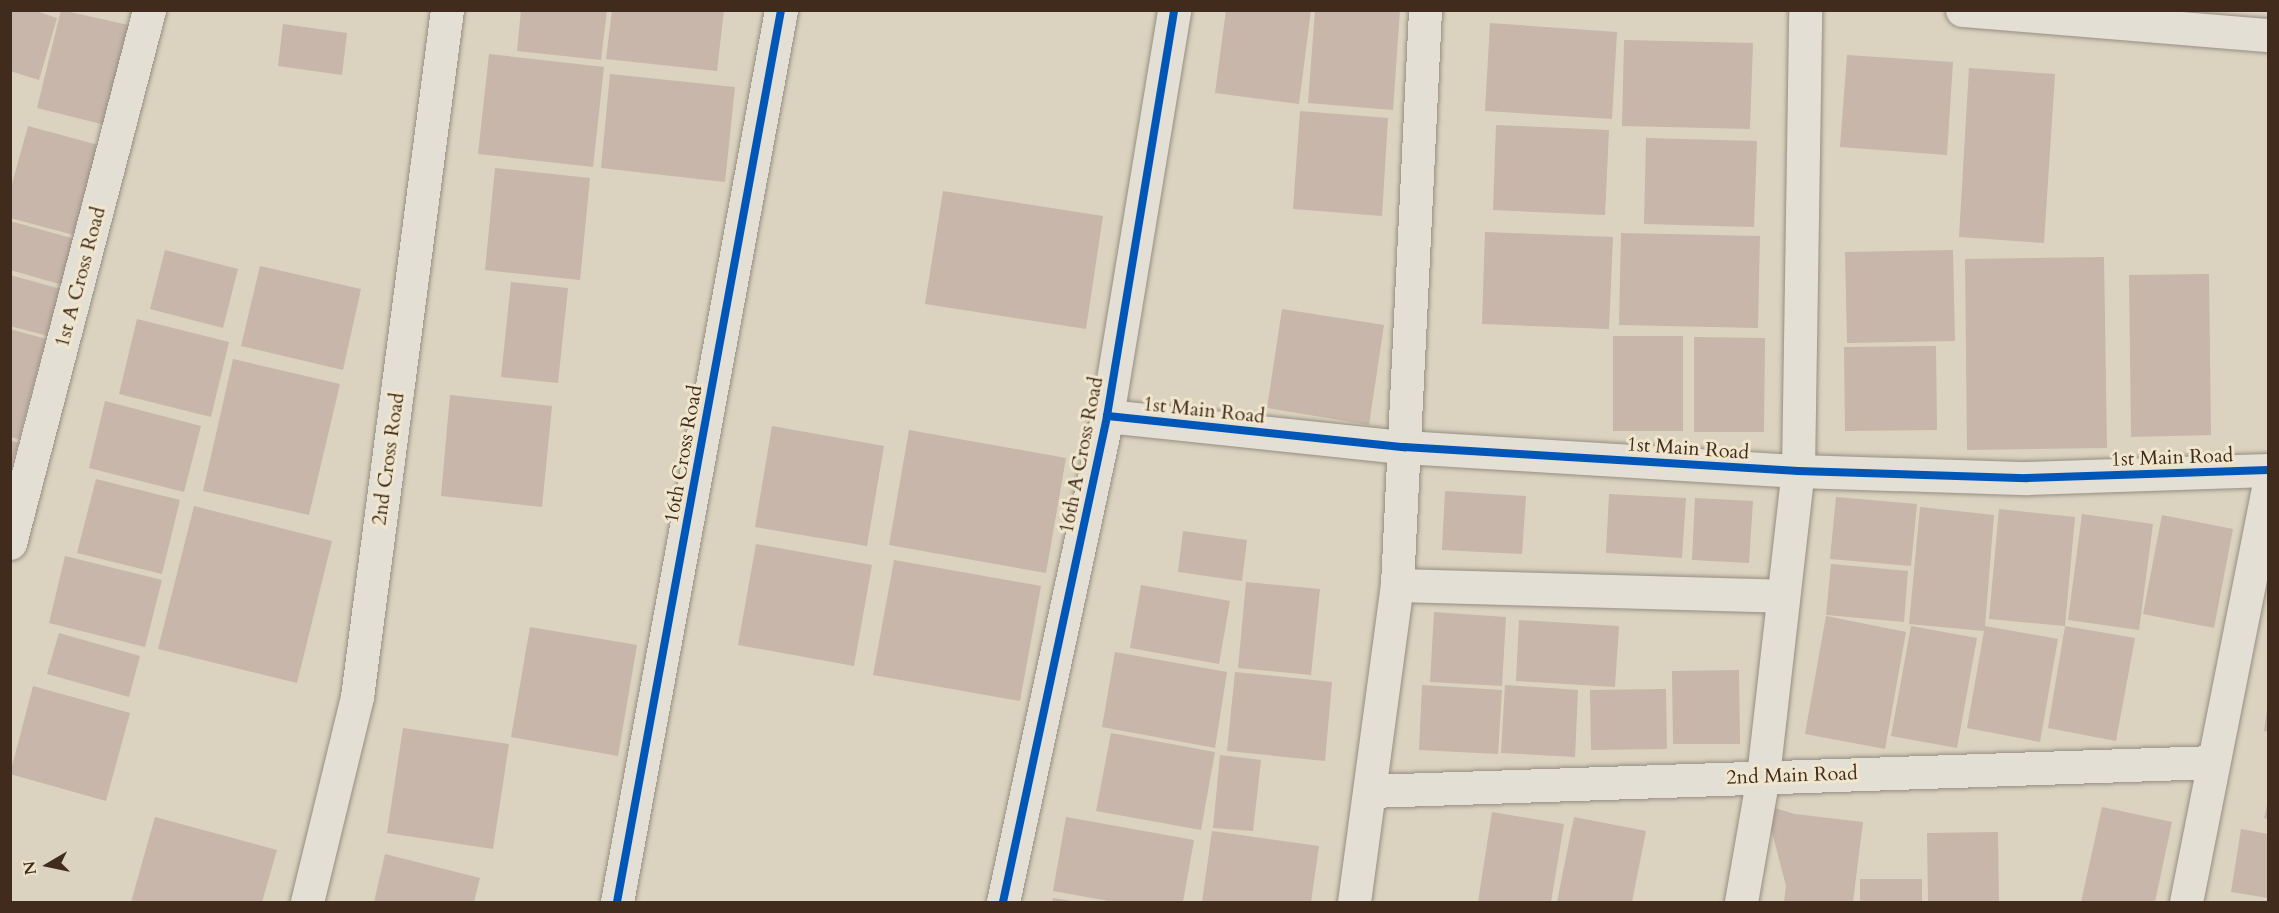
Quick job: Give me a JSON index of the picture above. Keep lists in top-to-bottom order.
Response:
{
  "streets": {
    "street": [
      "1st A Cross Road",
      "1st Main Road",
      "16th Cross Road",
      "16th A Cross Road",
      "2nd Cross Road",
      "2nd Main Road"
    ]
  },
  "crossings": [
    ["1st Main Road", "16th A Cross Road"]
  ],
  "north": "left"
}
